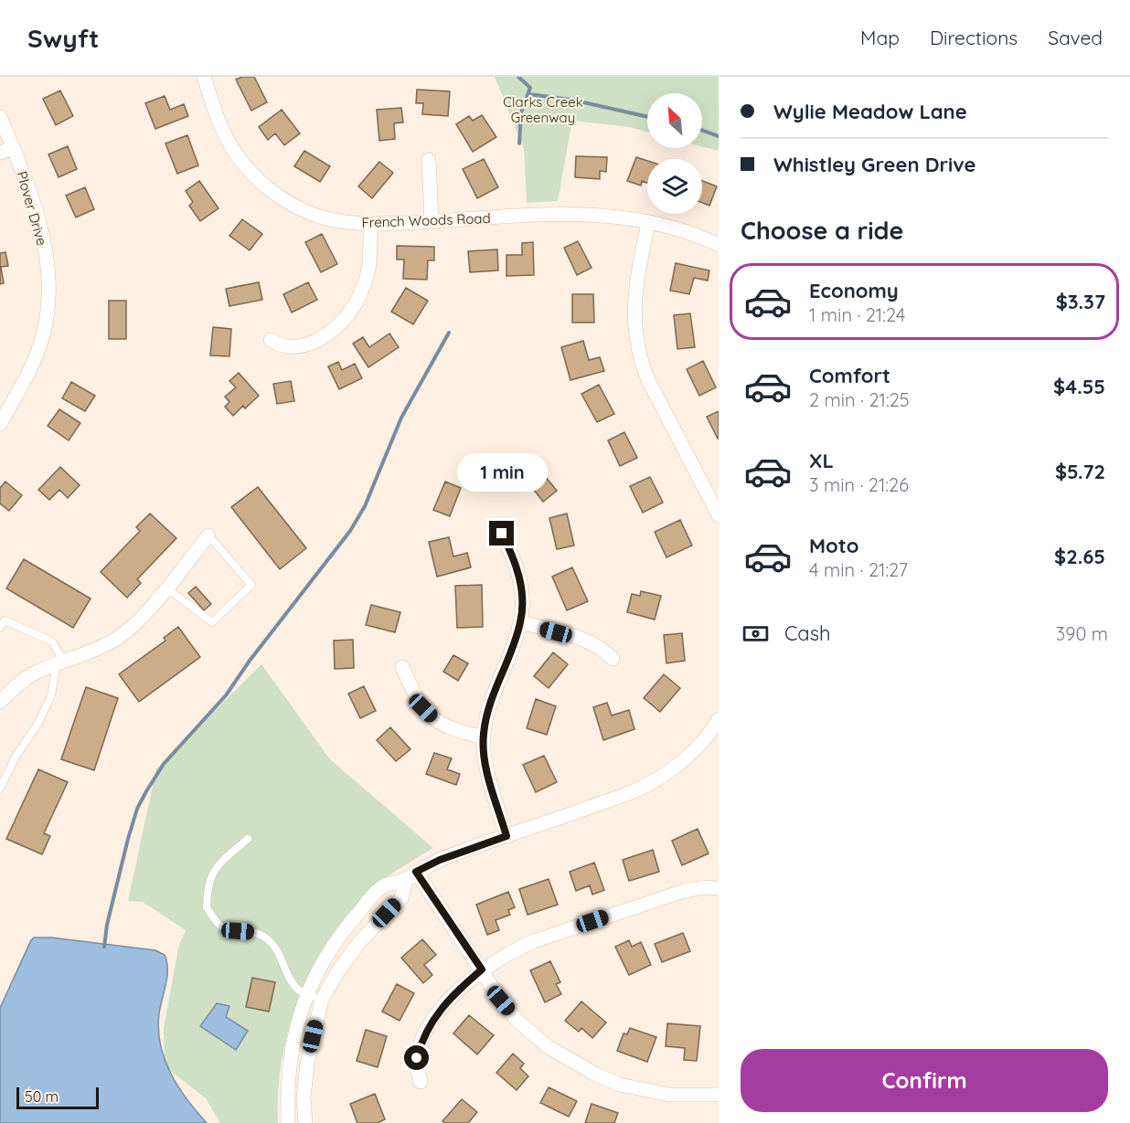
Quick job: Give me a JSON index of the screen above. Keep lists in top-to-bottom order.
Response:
{
  "streets": {
    "street": ["Plover Drive", "French Woods Road"]
  },
  "parks": ["Clarks Creek Greenway"],
  "scale_bar": "50 m",
  "north": "top left",
  "page": {
    "header": "Swyft",
    "nav": ["Map", "Directions", "Saved"],
    "banner": ["Wylie Meadow Lane", "Whistley Green Drive"],
    "heading": "Choose a ride",
    "list": [
      {
        "name": "Economy",
        "note": "1 min · 21:24",
        "value": "$3.37"
      },
      {
        "name": "Comfort",
        "note": "2 min · 21:25",
        "value": "$4.55"
      },
      {
        "name": "XL",
        "note": "3 min · 21:26",
        "value": "$5.72"
      },
      {
        "name": "Moto",
        "note": "4 min · 21:27",
        "value": "$2.65"
      }
    ],
    "bubble": "1 min",
    "pay": ["Cash", "390 m"],
    "buttons": "Confirm",
    "scale": "50 m"
  }
}
